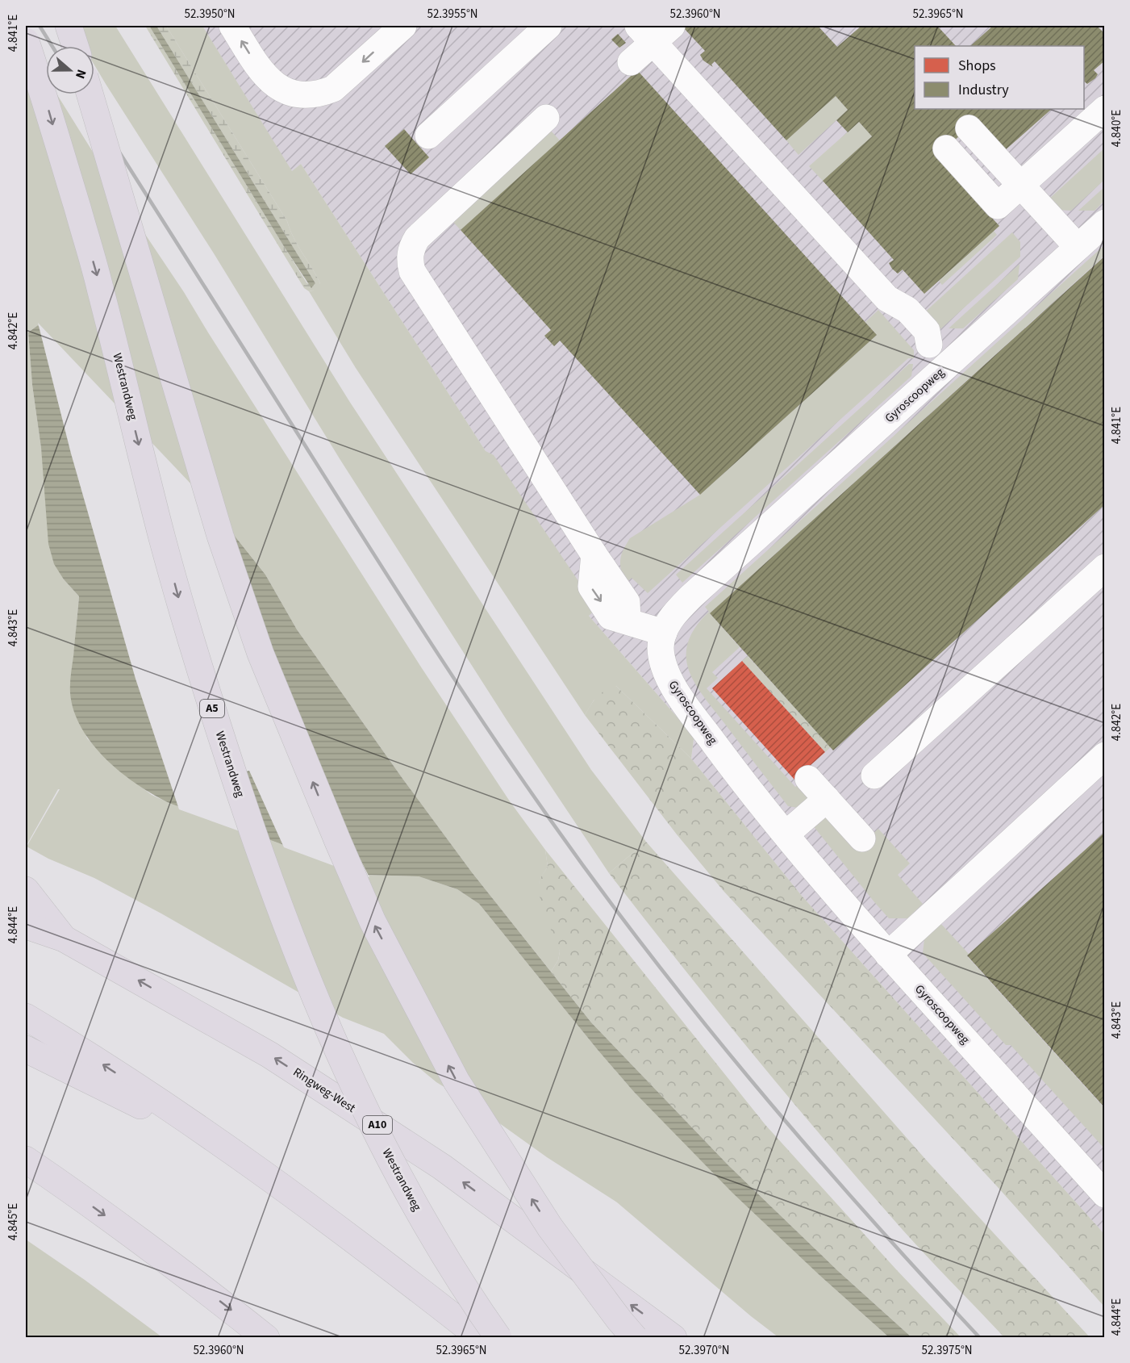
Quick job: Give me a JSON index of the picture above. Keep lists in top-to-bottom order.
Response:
{
  "streets": {
    "highway": [
      "Westrandweg",
      "A5",
      "Ringweg-West",
      "A10"
    ],
    "street": ["Gyroscoopweg"]
  },
  "crossings": [
    ["Ringweg-West", "A10"]
  ],
  "legend": ["Shops", "Industry"],
  "north": "right",
  "coordinates": [
    "52.3950°N",
    "52.3955°N",
    "52.3960°N",
    "52.3965°N",
    "4.841°E",
    "4.840°E",
    "4.842°E",
    "4.843°E",
    "4.844°E",
    "4.845°E",
    "52.3970°N",
    "52.3975°N"
  ]
}
